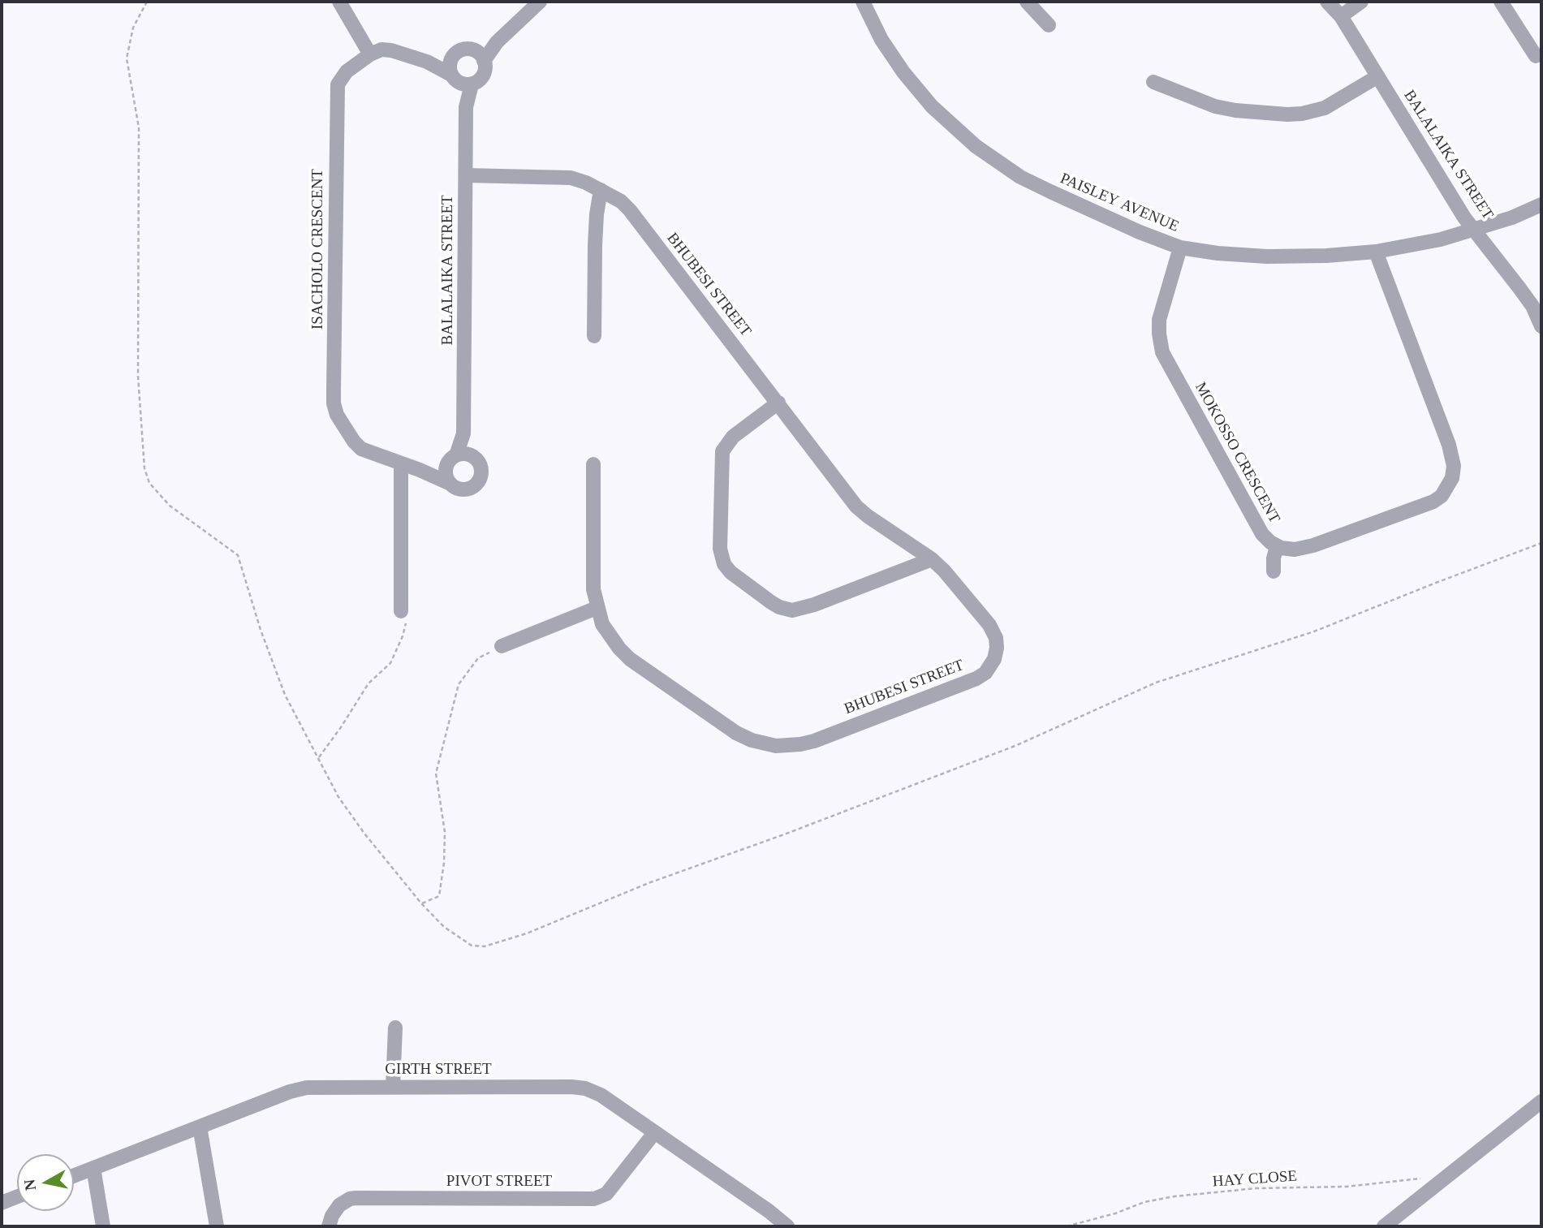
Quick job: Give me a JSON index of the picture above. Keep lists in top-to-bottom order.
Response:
{
  "streets": {
    "street": [
      "BALALAIKA STREET",
      "PAISLEY AVENUE",
      "ISACHOLO CRESCENT",
      "BHUBESI STREET",
      "MOKOSSO CRESCENT",
      "GIRTH STREET",
      "PIVOT STREET"
    ],
    "path": ["HAY CLOSE"]
  },
  "crossings": [
    ["BALALAIKA STREET", "PAISLEY AVENUE"],
    ["BALALAIKA STREET", "ISACHOLO CRESCENT"],
    ["BALALAIKA STREET", "BHUBESI STREET"],
    ["PAISLEY AVENUE", "MOKOSSO CRESCENT"],
    ["GIRTH STREET", "PIVOT STREET"]
  ],
  "north": "left"
}
